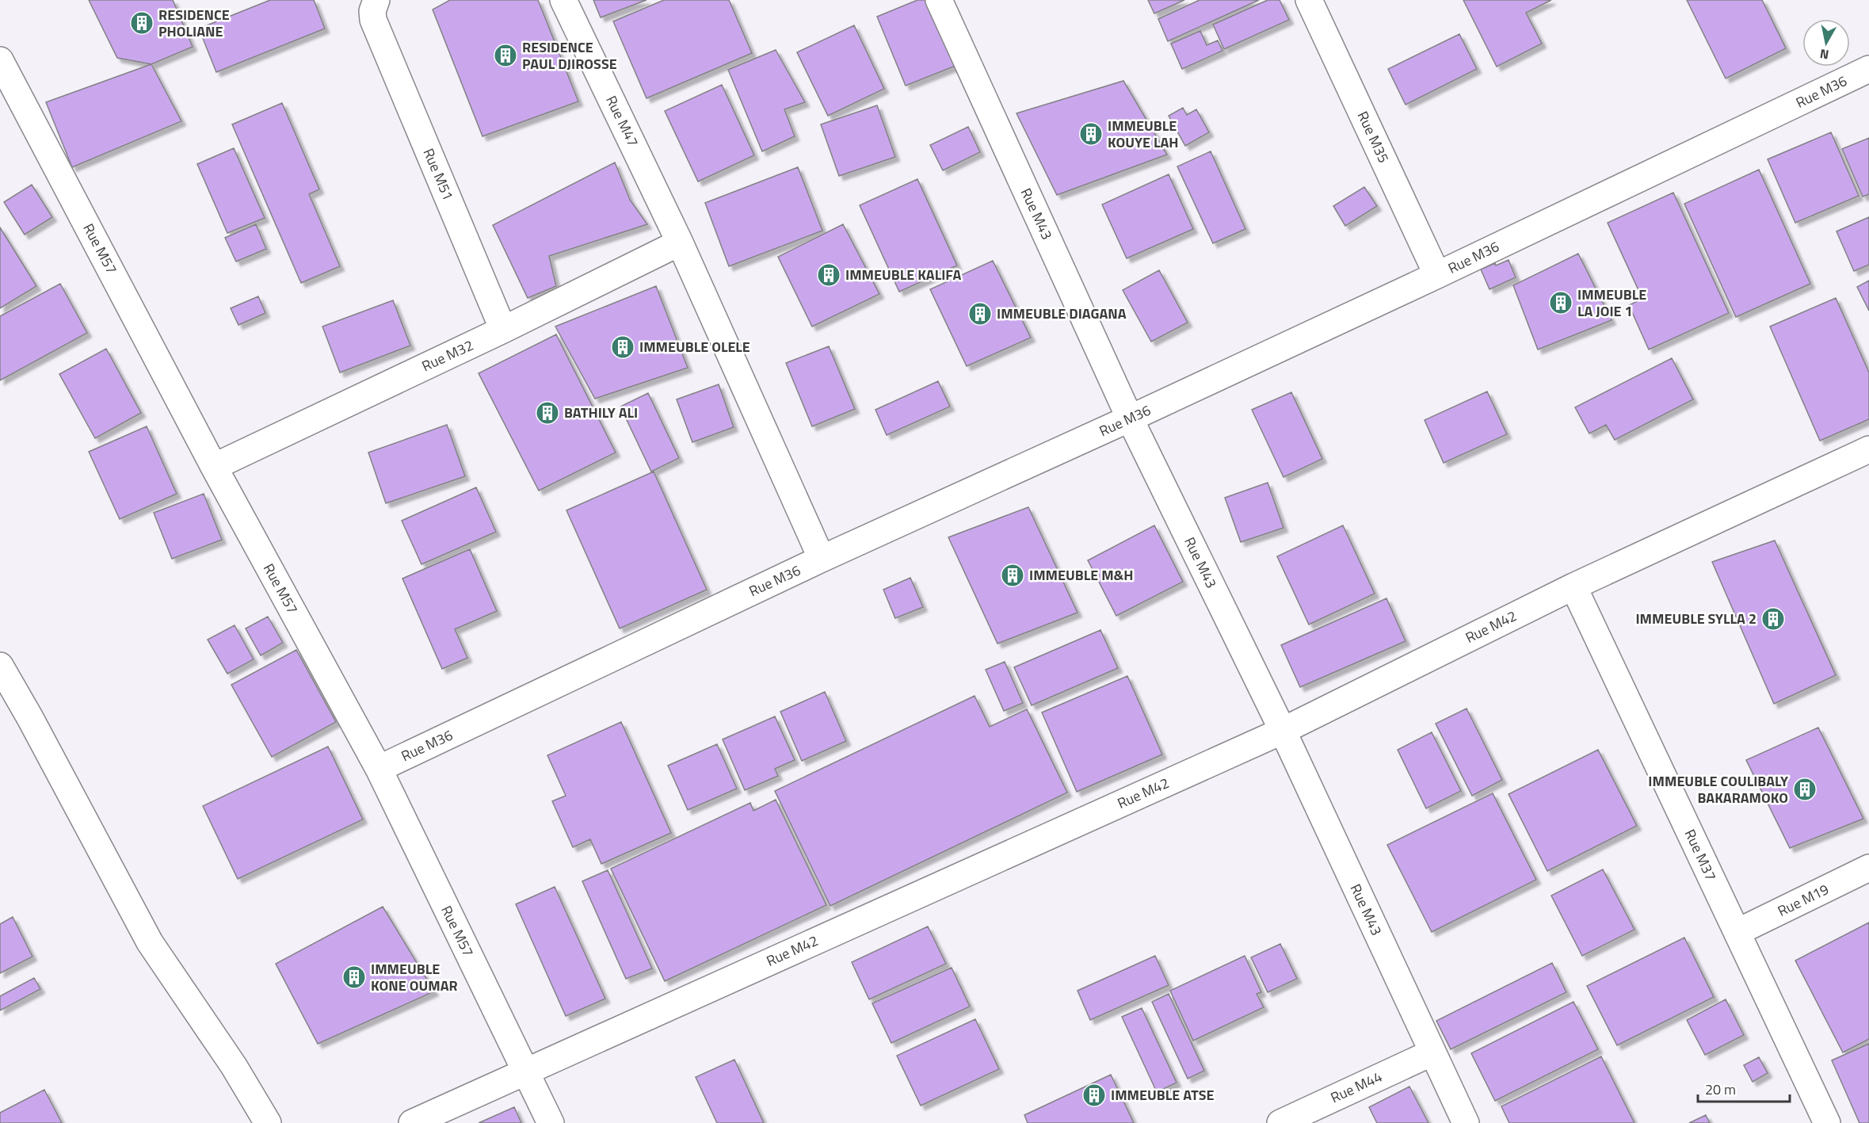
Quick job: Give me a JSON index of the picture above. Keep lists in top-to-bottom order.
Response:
{
  "streets": {
    "street": [
      "Rue M36",
      "Rue M47",
      "Rue M35",
      "Rue M51",
      "Rue M43",
      "Rue M57",
      "Rue M32",
      "Rue M42",
      "Rue M37",
      "Rue M19",
      "Rue M44"
    ]
  },
  "crossings": [
    ["Rue M36", "Rue M47"],
    ["Rue M36", "Rue M35"],
    ["Rue M36", "Rue M43"],
    ["Rue M36", "Rue M57"],
    ["Rue M47", "Rue M32"],
    ["Rue M51", "Rue M32"],
    ["Rue M43", "Rue M42"],
    ["Rue M43", "Rue M44"],
    ["Rue M57", "Rue M32"],
    ["Rue M57", "Rue M42"],
    ["Rue M42", "Rue M37"],
    ["Rue M37", "Rue M19"]
  ],
  "places": {
    "building": [
      "RESIDENCE PHOLIANE",
      "RESIDENCE PAUL DJIROSSE",
      "IMMEUBLE KOUYE LAH",
      "IMMEUBLE KALIFA",
      "IMMEUBLE LA JOIE 1",
      "IMMEUBLE DIAGANA",
      "IMMEUBLE OLELE",
      "BATHILY ALI",
      "IMMEUBLE M&H",
      "IMMEUBLE SYLLA 2",
      "IMMEUBLE COULIBALY BAKARAMOKO",
      "IMMEUBLE KONE OUMAR",
      "IMMEUBLE ATSE"
    ]
  },
  "scale_bar": "20 m",
  "north": "bottom"
}
